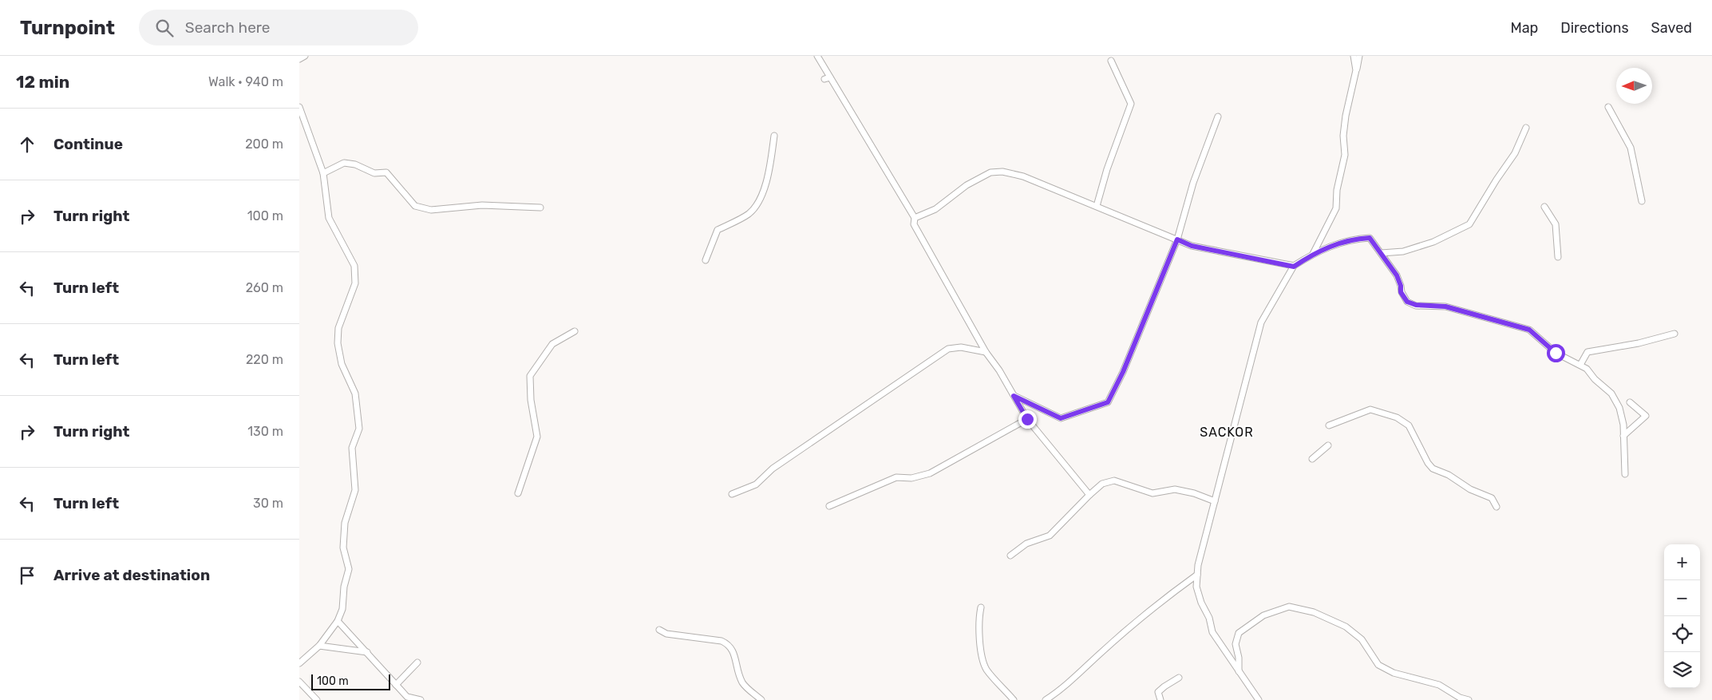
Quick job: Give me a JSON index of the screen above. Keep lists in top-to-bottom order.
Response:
{
  "districts": ["SACKOR"],
  "scale_bar": "100 m",
  "north": "left",
  "page": {
    "header": "Turnpoint",
    "search": "Search here",
    "nav": ["Map", "Directions", "Saved"],
    "heading": ["12 min", "Walk · 940 m"],
    "list": [
      ["Continue", "200 m"],
      ["Turn right", "100 m"],
      ["Turn left", "260 m"],
      ["Turn left", "220 m"],
      ["Turn right", "130 m"],
      ["Turn left", "30 m"],
      "Arrive at destination"
    ],
    "map_buttons": ["+", "−"],
    "scale": "100 m"
  }
}
